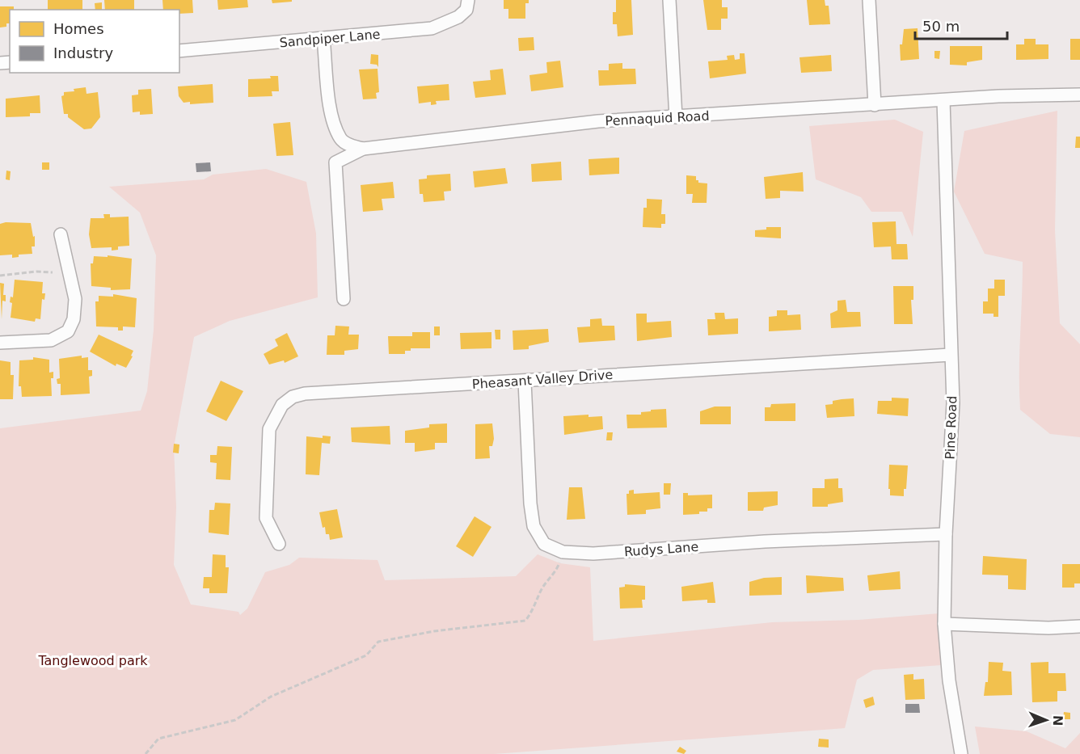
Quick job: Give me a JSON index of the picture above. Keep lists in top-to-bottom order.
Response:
{
  "streets": {
    "street": [
      "Sandpiper Lane",
      "Pennaquid Road",
      "Pheasant Valley Drive",
      "Pine Road",
      "Rudys Lane"
    ]
  },
  "crossings": [
    ["Sandpiper Lane", "Pennaquid Road"],
    ["Pennaquid Road", "Pine Road"],
    ["Pheasant Valley Drive", "Pine Road"],
    ["Pheasant Valley Drive", "Rudys Lane"],
    ["Pine Road", "Rudys Lane"]
  ],
  "parks": ["Tanglewood park"],
  "legend": ["Homes", "Industry"],
  "scale_bar": "50 m",
  "north": "right"
}
